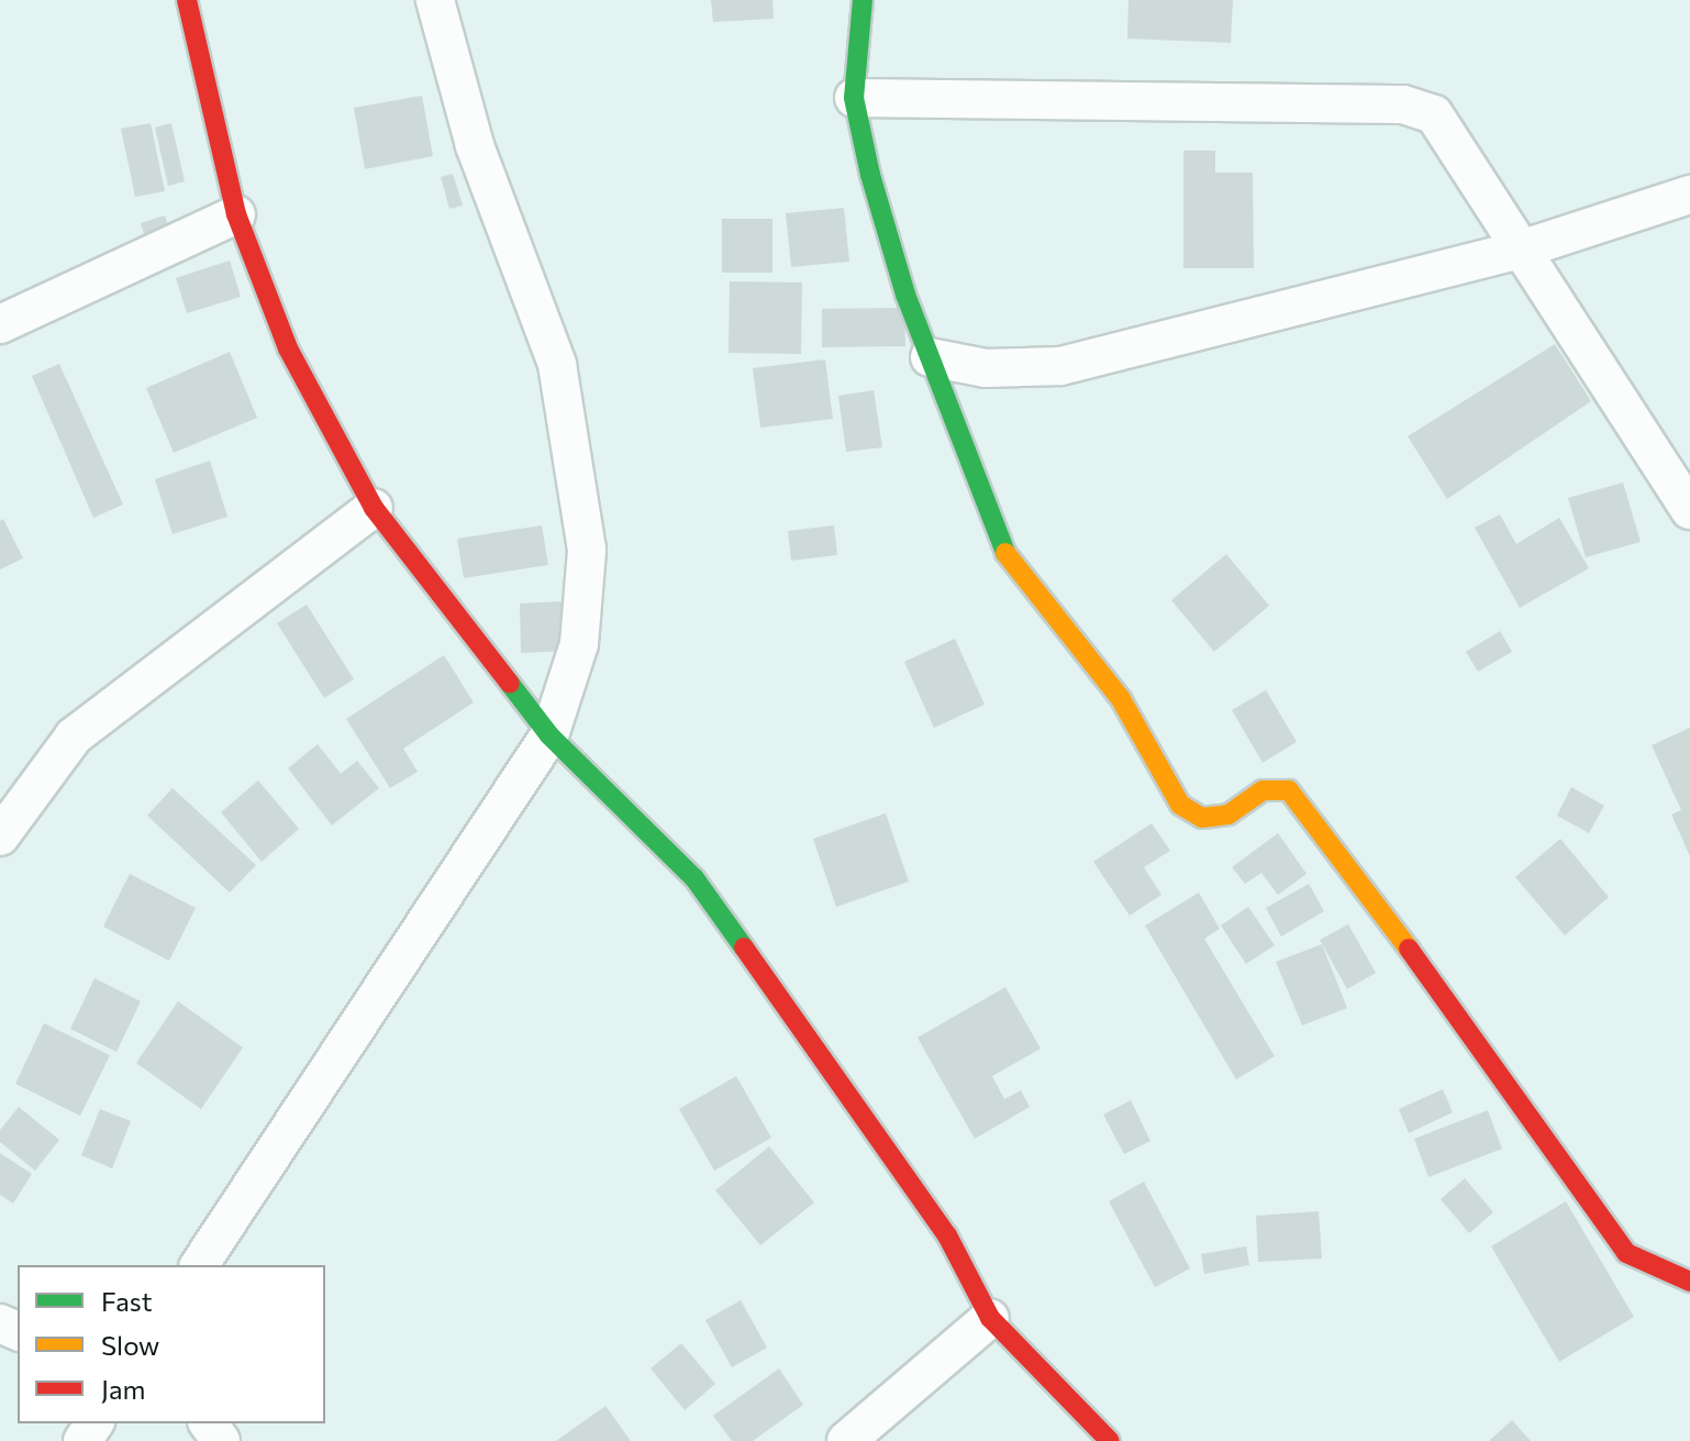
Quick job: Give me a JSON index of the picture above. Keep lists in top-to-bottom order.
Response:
{
  "legend": ["Fast", "Slow", "Jam"]
}
